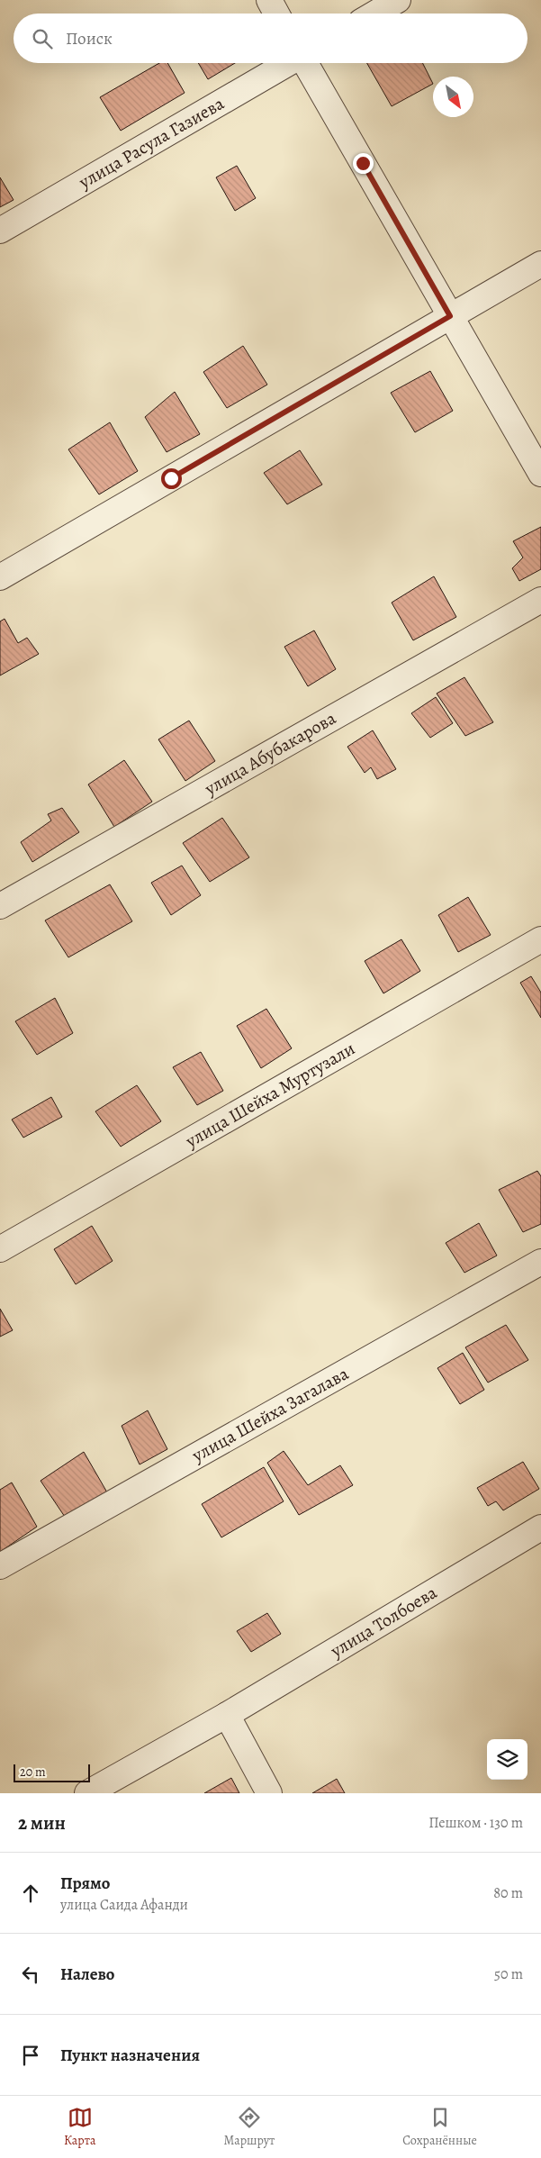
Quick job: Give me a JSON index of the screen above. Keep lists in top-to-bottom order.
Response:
{
  "streets": {
    "street": [
      "улица Расула Газиева",
      "улица Абубакарова",
      "улица Шейха Муртузали",
      "улица Шейха Загалава",
      "улица Толбоева"
    ]
  },
  "scale_bar": "20 m",
  "north": "bottom right",
  "page": {
    "search": "Поиск",
    "scale": "20 m",
    "heading": ["2 мин", "Пешком · 130 m"],
    "list": [
      ["Прямо", "улица Саида Афанди", "80 m"],
      ["Налево", "50 m"],
      "Пункт назначения"
    ],
    "nav": ["Карта", "Маршрут", "Сохранённые"]
  }
}
